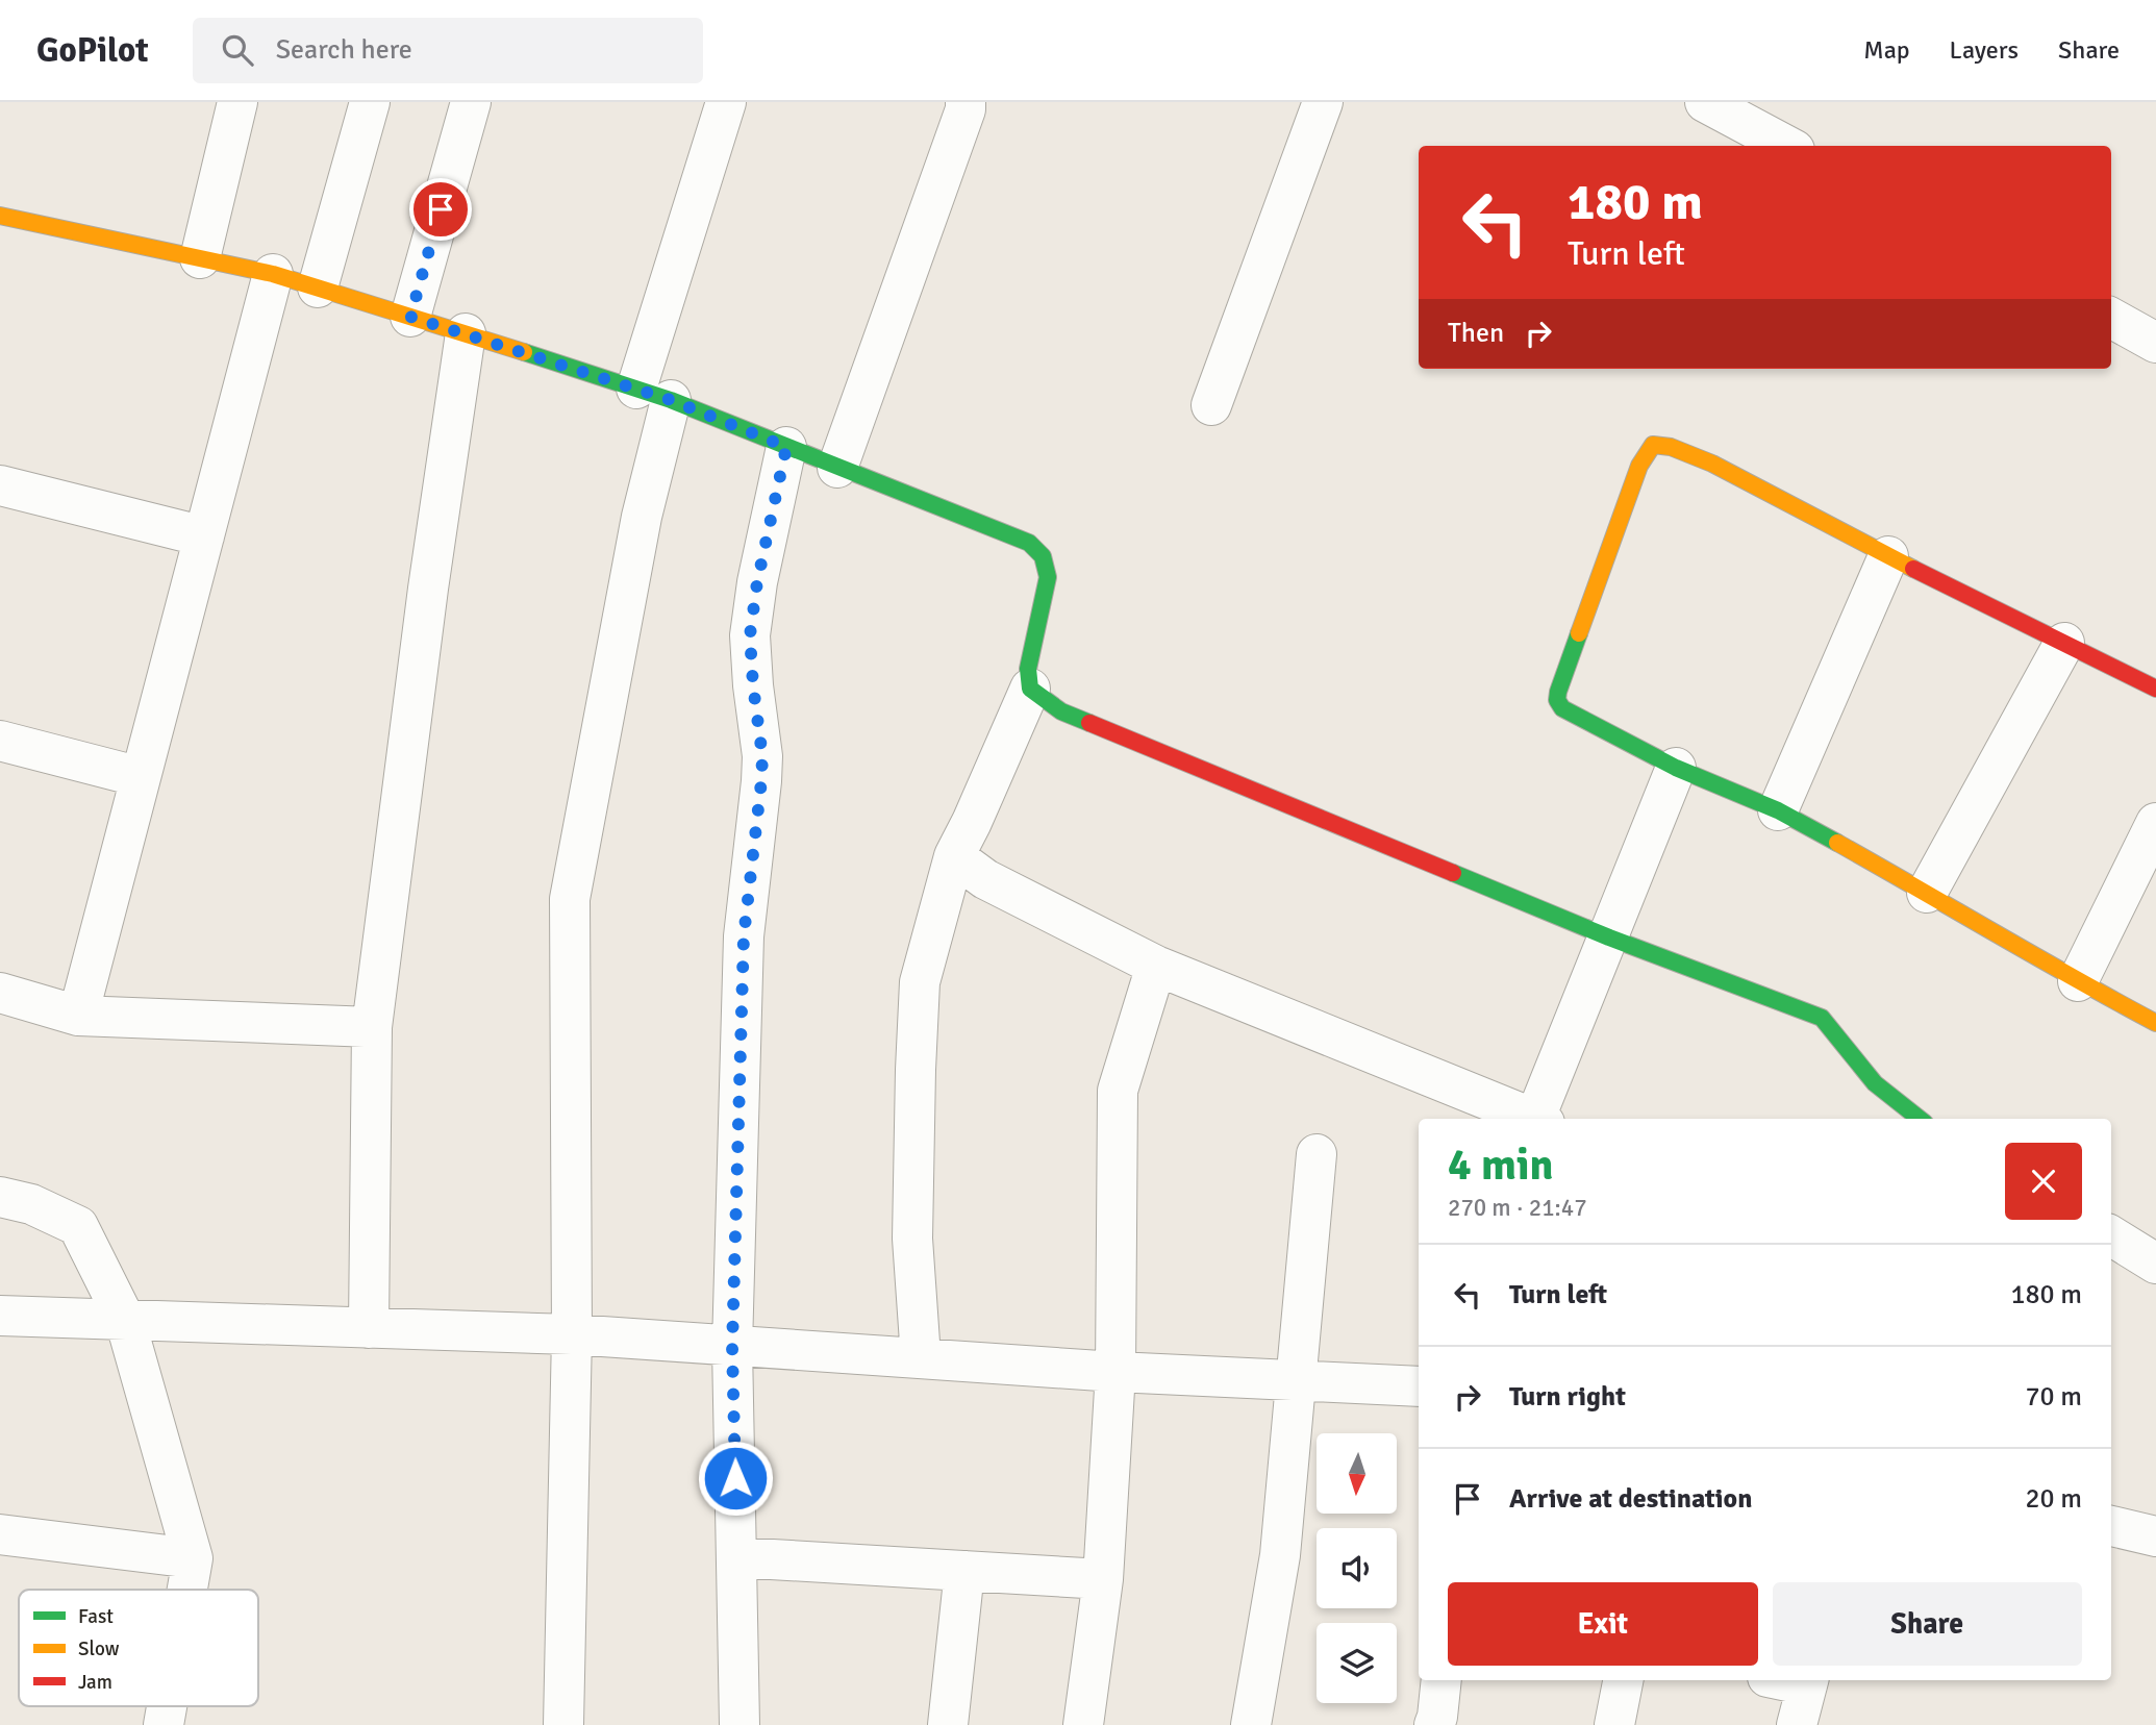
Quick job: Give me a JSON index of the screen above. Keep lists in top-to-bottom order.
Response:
{
  "legend": ["Fast", "Slow", "Jam"],
  "north": "bottom",
  "page": {
    "header": "GoPilot",
    "search": "Search here",
    "nav": ["Map", "Layers", "Share"],
    "turn": ["180 m", "Turn left"],
    "then": "Then",
    "heading": ["4 min", "270 m · 21:47"],
    "list": [
      {
        "name": "Turn left",
        "value": "180 m"
      },
      {
        "name": "Turn right",
        "value": "70 m"
      },
      {
        "name": "Arrive at destination",
        "value": "20 m"
      }
    ],
    "buttons": ["Exit", "Share"]
  }
}
